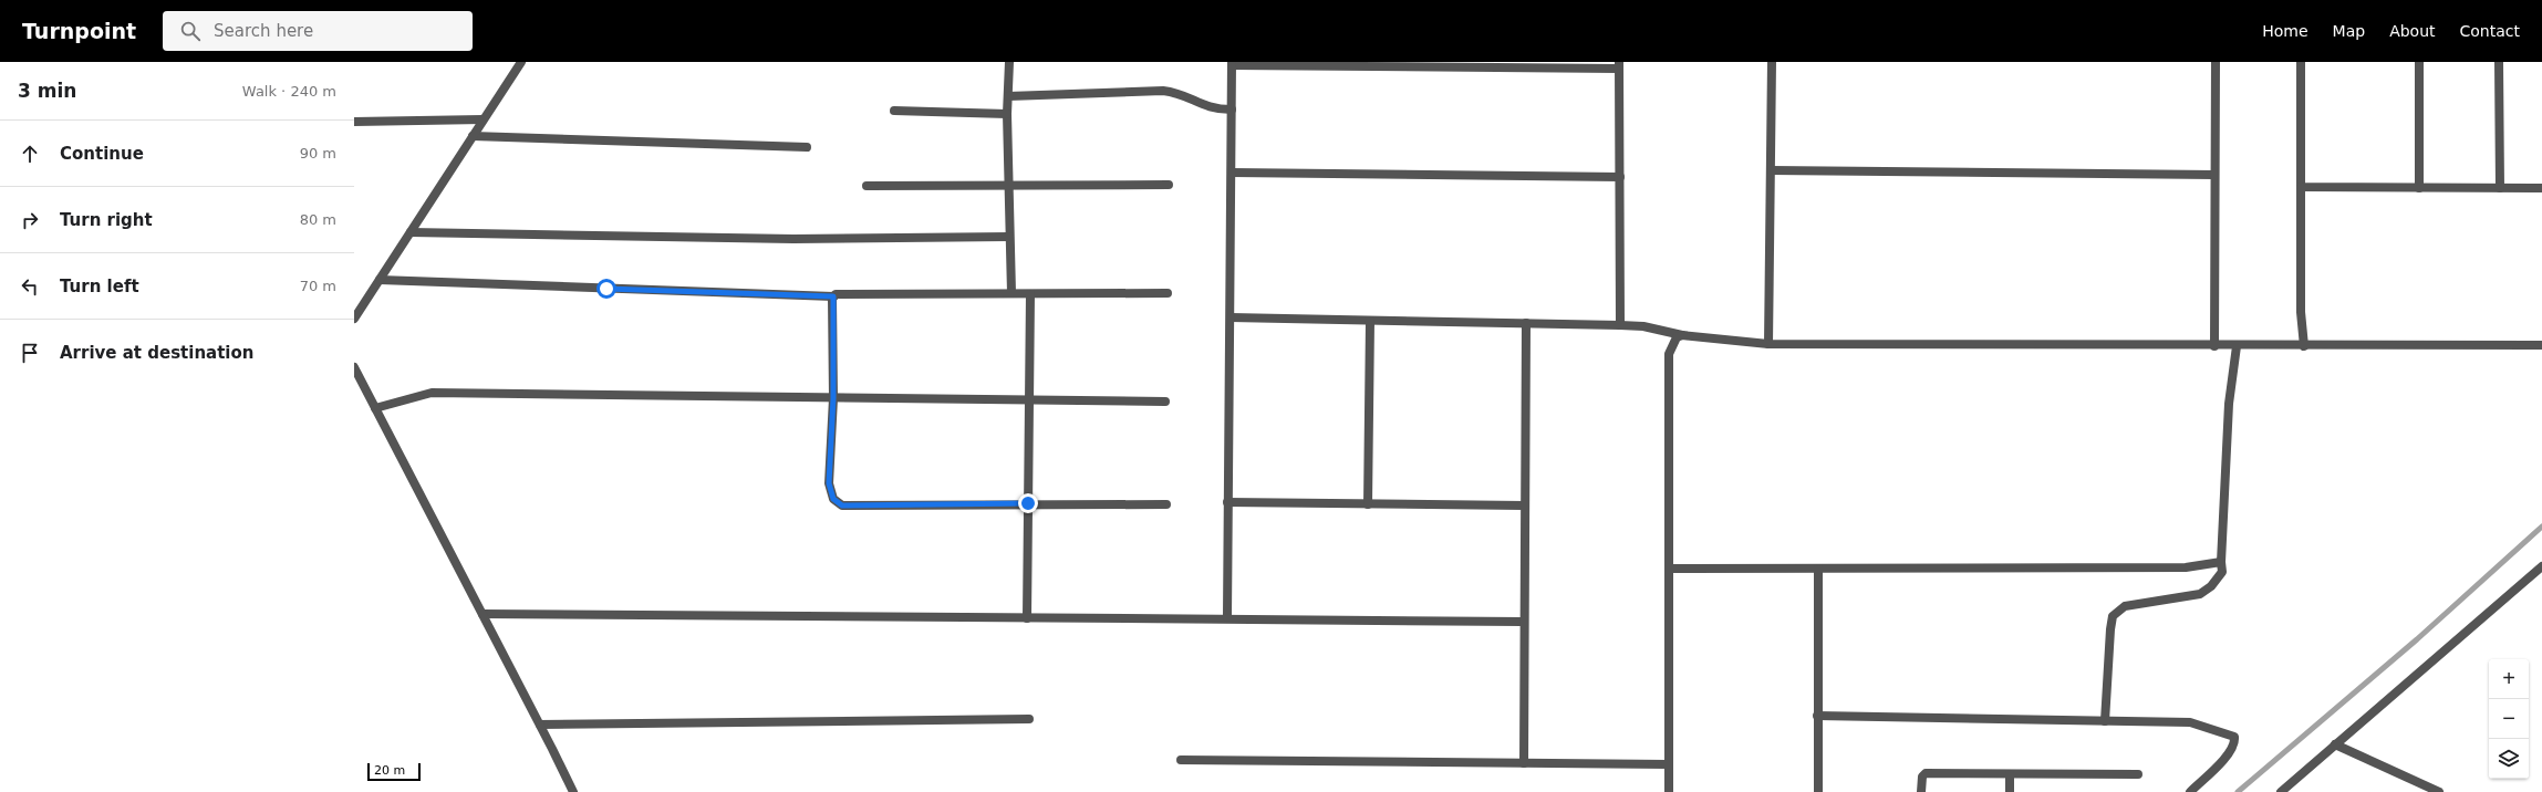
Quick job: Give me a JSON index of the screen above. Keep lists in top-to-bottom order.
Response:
{
  "scale_bar": "20 m",
  "page": {
    "header": "Turnpoint",
    "search": "Search here",
    "nav": [
      "Home",
      "Map",
      "About",
      "Contact"
    ],
    "heading": ["3 min", "Walk · 240 m"],
    "list": [
      ["Continue", "90 m"],
      ["Turn right", "80 m"],
      ["Turn left", "70 m"],
      "Arrive at destination"
    ],
    "map_buttons": ["+", "−"],
    "scale": "20 m"
  }
}
